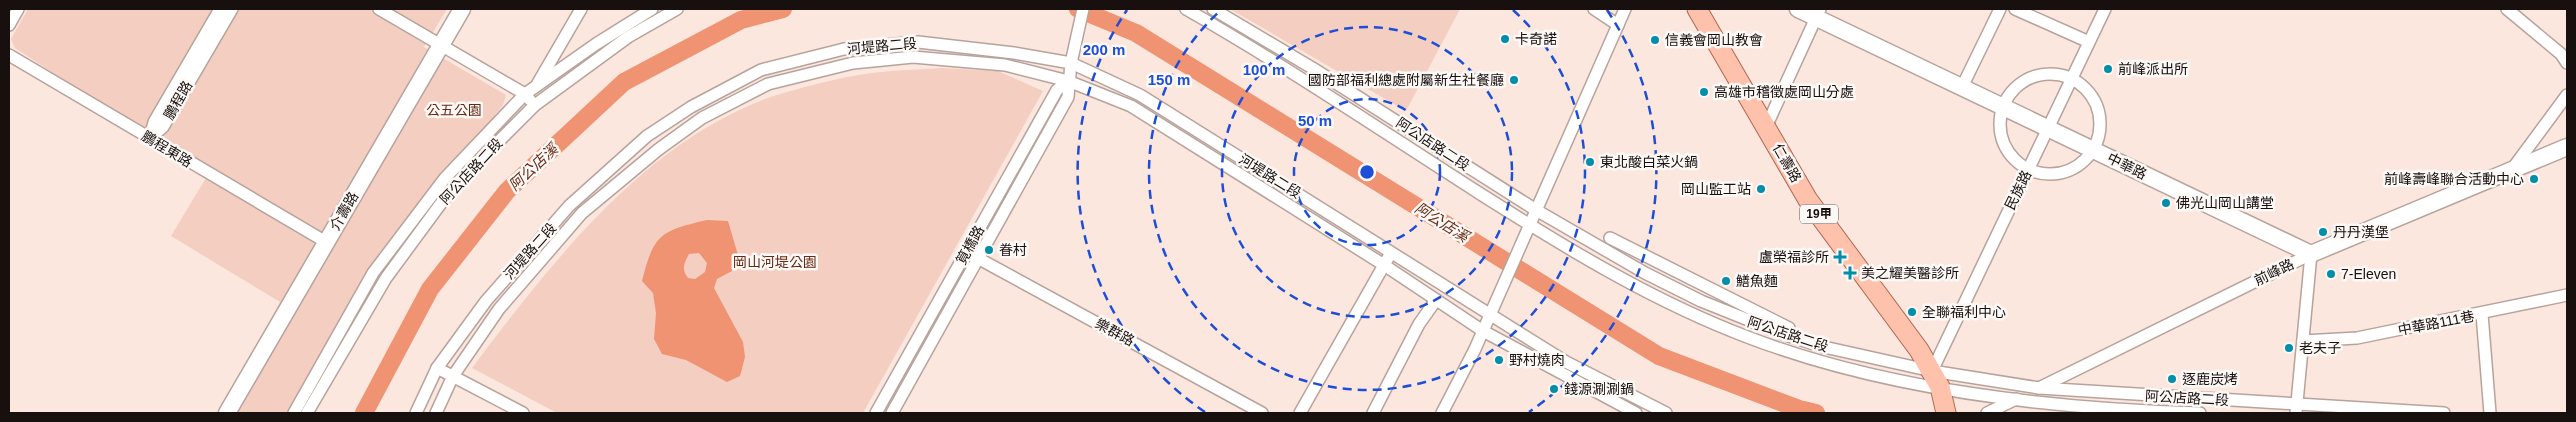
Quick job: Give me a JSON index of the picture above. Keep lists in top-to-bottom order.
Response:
{
  "streets": {
    "main road": [
      "仁壽路",
      "中華路",
      "介壽路",
      "19甲",
      "前峰路"
    ],
    "street": [
      "河堤路二段",
      "鵬程路",
      "阿公店路二段",
      "鵬程東路",
      "民族路",
      "筧橋路",
      "中華路111巷",
      "樂群路"
    ]
  },
  "crossings": [
    ["河堤路二段", "筧橋路"],
    ["鵬程路", "鵬程東路"],
    ["阿公店路二段", "仁壽路"],
    ["阿公店路二段", "民族路"],
    ["阿公店路二段", "前峰路"],
    ["鵬程東路", "介壽路"],
    ["仁壽路", "民族路"],
    ["中華路", "民族路"],
    ["中華路", "前峰路"],
    ["筧橋路", "樂群路"]
  ],
  "water": ["阿公店溪"],
  "parks": ["公五公園", "岡山河堤公園"],
  "places": {
    "other": [
      "卡奇諾",
      "信義會岡山教會",
      "前峰派出所",
      "國防部福利總處附屬新生社餐廳",
      "高雄市稽徵處岡山分處",
      "東北酸白菜火鍋",
      "前峰壽峰聯合活動中心",
      "岡山監工站",
      "佛光山岡山講堂",
      "丹丹漢堡",
      "眷村",
      "7-Eleven",
      "鱔魚麵",
      "全聯福利中心",
      "老夫子",
      "野村燒肉",
      "逐鹿炭烤",
      "錢源涮涮鍋"
    ],
    "health": ["盧榮福診所", "美之耀美醫診所"]
  },
  "rings": [
    "200 m",
    "100 m",
    "150 m",
    "50 m"
  ]
}
